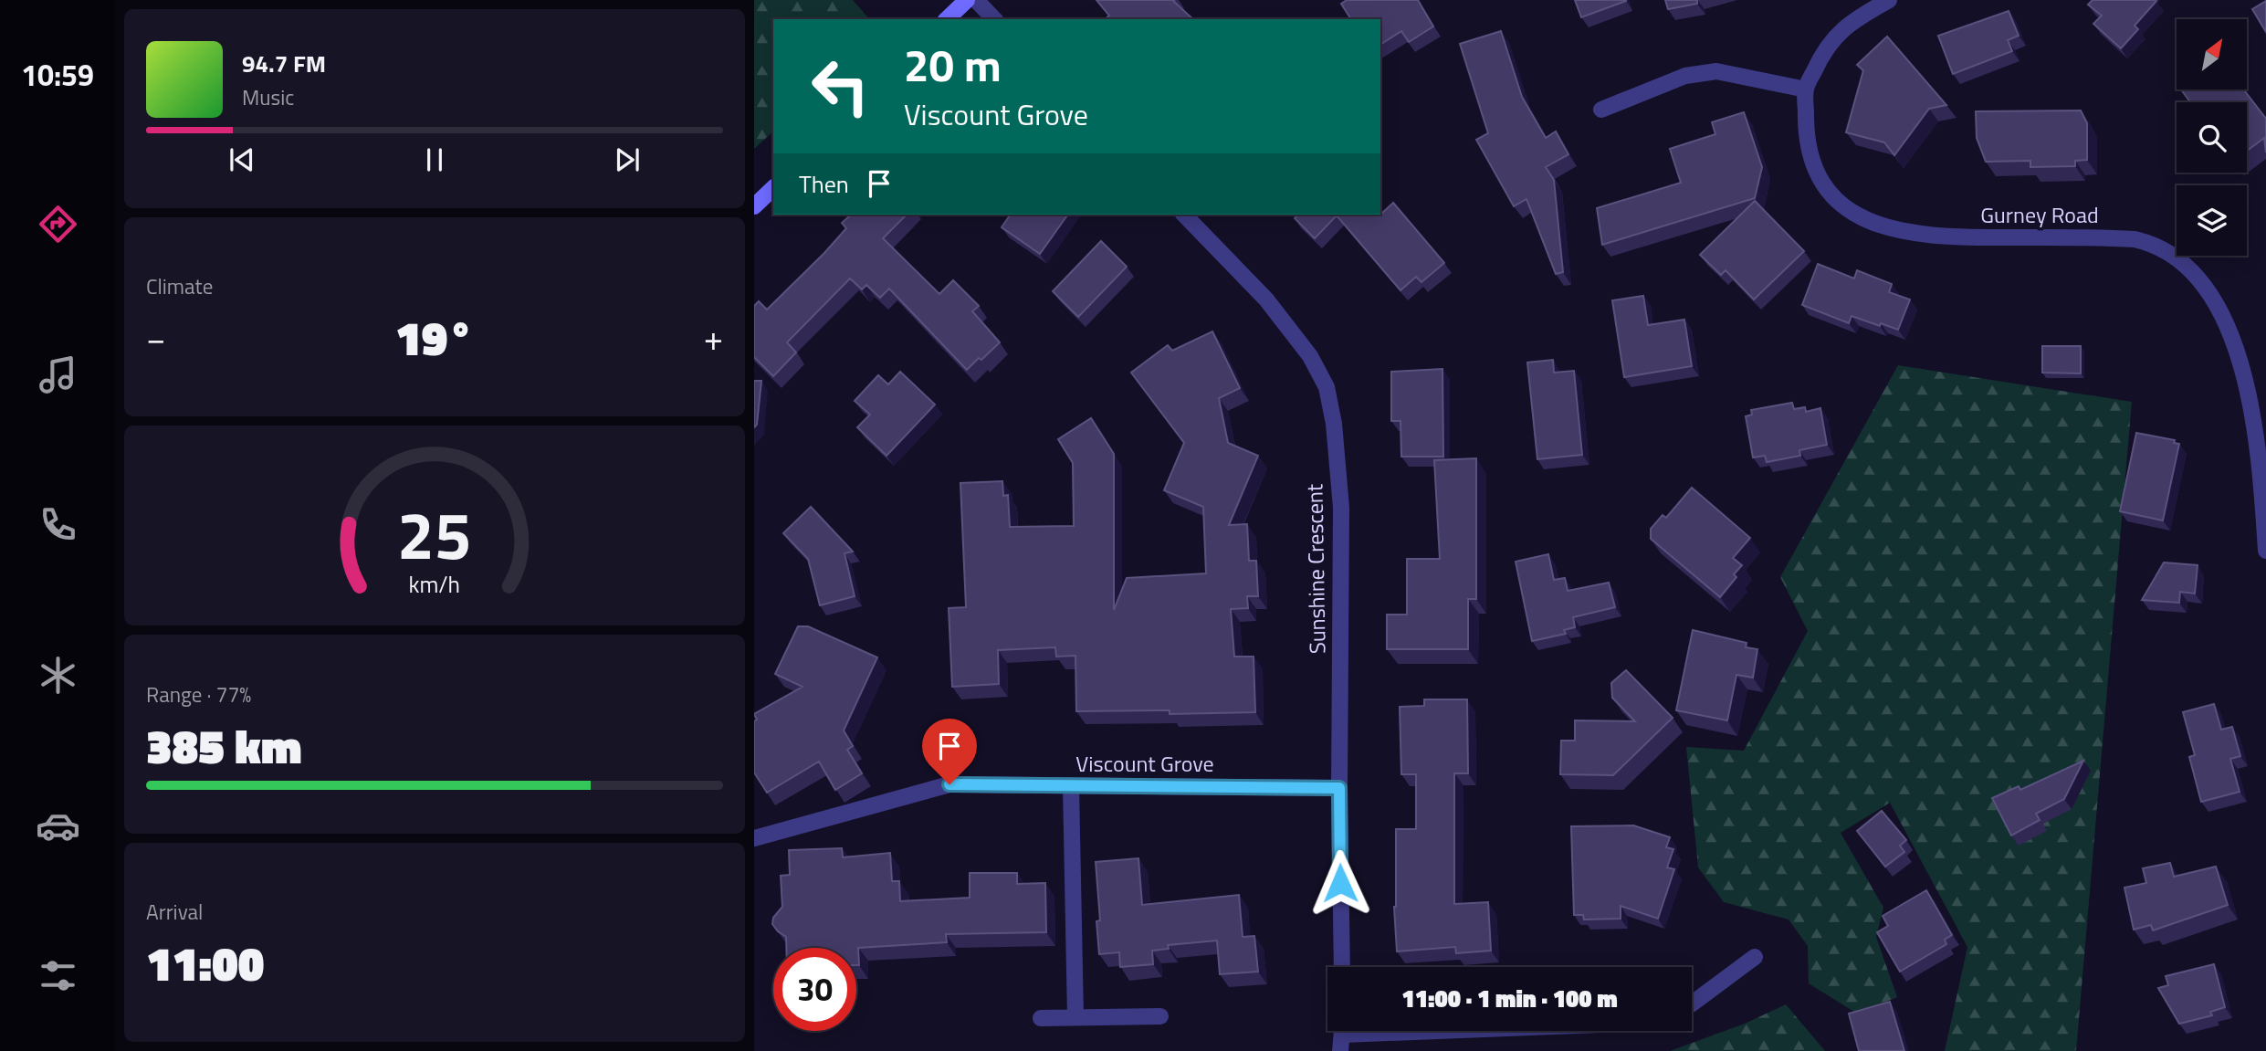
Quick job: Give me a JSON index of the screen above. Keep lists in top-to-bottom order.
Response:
{
  "streets": {
    "street": ["Gurney Road", "Sunshine Crescent", "Viscount Grove"]
  },
  "crossings": [
    ["Sunshine Crescent", "Viscount Grove"]
  ],
  "north": "top right",
  "page": {
    "tabs": "10:59",
    "turn": ["20 m", "Viscount Grove"],
    "song": ["94.7 FM", "Music"],
    "then": "Then",
    "tile": [
      "Climate",
      ["Range · 77%", "385 km"],
      ["Arrival", "11:00"]
    ],
    "heat": ["−", "19°", "+"],
    "limit": "30",
    "trip": "11:00 · 1 min · 100 m",
    "gauge": ["25", "km/h"]
  }
}
